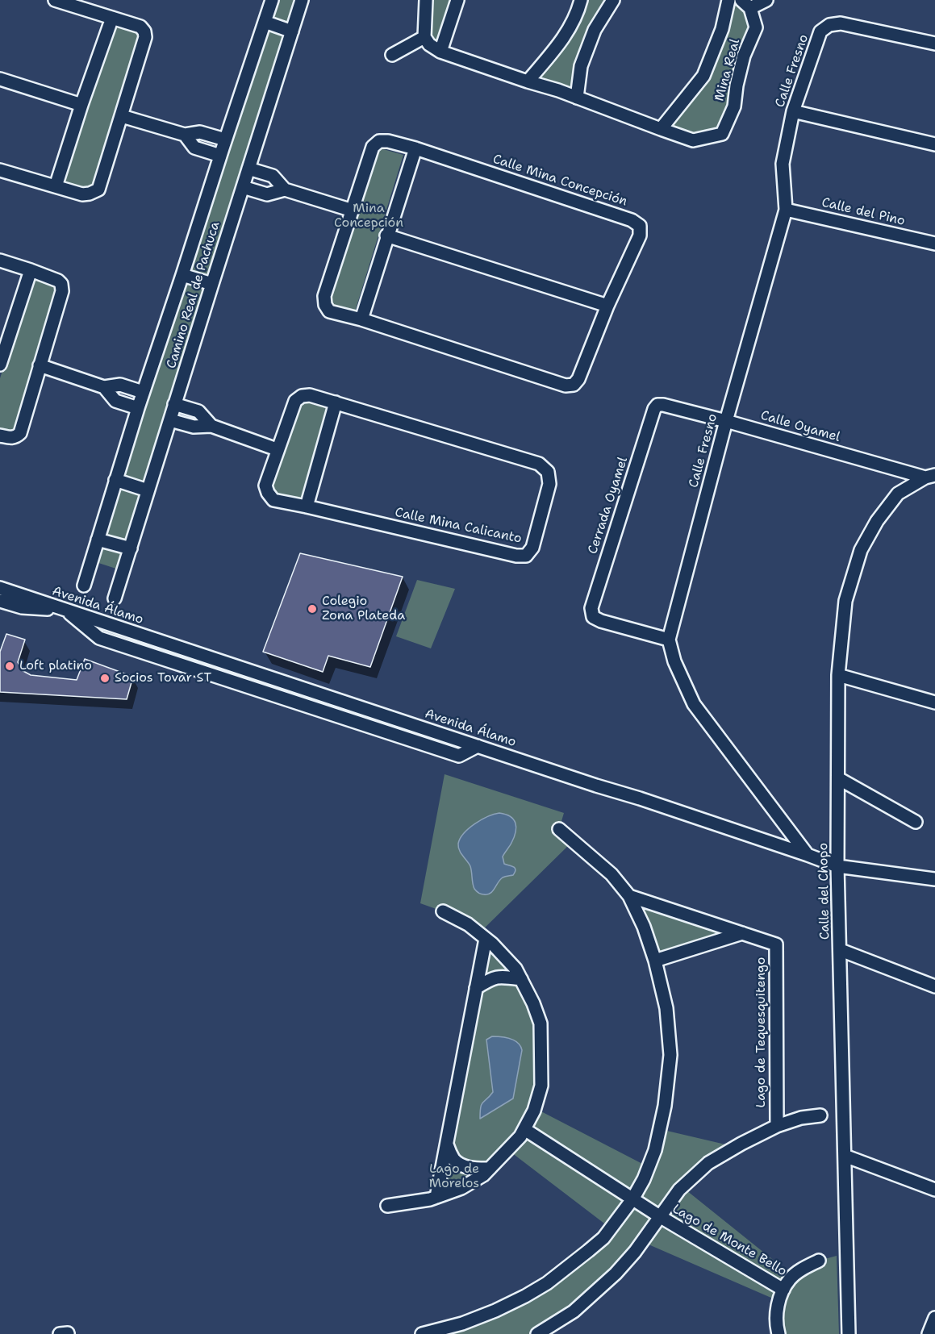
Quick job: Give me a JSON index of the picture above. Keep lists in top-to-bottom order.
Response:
{
  "streets": {
    "street": [
      "Mina Real",
      "Calle Fresno",
      "Calle Mina Concepción",
      "Calle del Pino",
      "Camino Real de Pachuca",
      "Calle Oyamel",
      "Cerrada Oyamel",
      "Calle Mina Calicanto",
      "Avenida Álamo",
      "Calle del Chopo",
      "Lago de Tequesquitengo",
      "Lago de Monte Bello"
    ]
  },
  "crossings": [
    ["Calle Fresno", "Calle del Pino"],
    ["Calle Fresno", "Calle Oyamel"],
    ["Calle Fresno", "Cerrada Oyamel"],
    ["Calle Oyamel", "Cerrada Oyamel"],
    ["Calle Oyamel", "Calle del Chopo"],
    ["Avenida Álamo", "Calle del Chopo"],
    ["Lago de Tequesquitengo", "Lago de Monte Bello"]
  ],
  "parks": ["Mina Concepción", "Lago de Morelos"],
  "places": ["Colegio Zona Plateda", "Loft platino", "Socios Tovar ST"]
}
